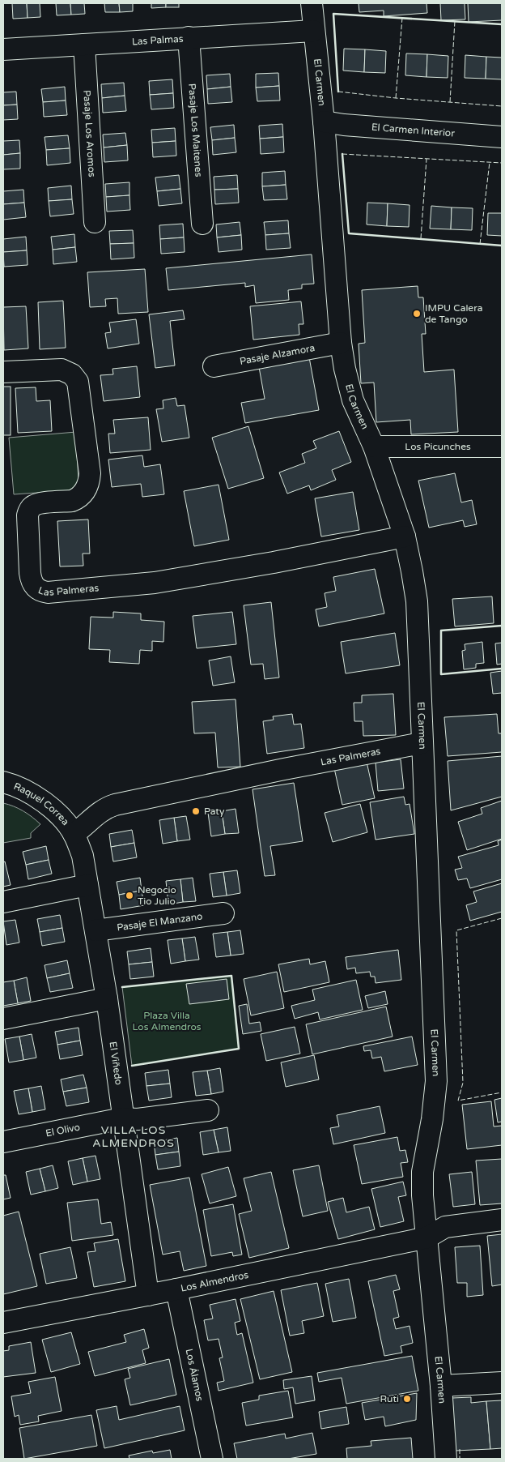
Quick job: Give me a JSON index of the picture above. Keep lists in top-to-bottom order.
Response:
{
  "streets": {
    "street": [
      "Las Palmas",
      "El Carmen",
      "El Carmen Interior",
      "Pasaje Los Maitenes",
      "Pasaje Los Aromos",
      "Pasaje Alzamora",
      "Los Picunches",
      "Las Palmeras",
      "Raquel Correa",
      "Pasaje El Manzano",
      "El Viñedo",
      "El Olivo",
      "Los Almendros",
      "Los Álamos"
    ]
  },
  "crossings": [
    ["Las Palmas", "El Carmen"],
    ["Las Palmas", "Pasaje Los Maitenes"],
    ["Las Palmas", "Pasaje Los Aromos"],
    ["El Carmen", "El Carmen Interior"],
    ["El Carmen", "Pasaje Alzamora"],
    ["El Carmen", "Los Picunches"],
    ["El Carmen", "Las Palmeras"],
    ["El Carmen", "Los Almendros"],
    ["Las Palmeras", "Raquel Correa"],
    ["Las Palmeras", "El Viñedo"],
    ["Raquel Correa", "El Viñedo"],
    ["Pasaje El Manzano", "El Viñedo"],
    ["El Viñedo", "El Olivo"],
    ["El Viñedo", "Los Almendros"],
    ["Los Almendros", "Los Álamos"]
  ],
  "districts": ["VILLA LOS ALMENDROS"],
  "parks": ["Plaza Villa Los Almendros"],
  "places": [
    "IMPU Calera de Tango",
    "Paty",
    "Negocio Tio Julio",
    "Ruti"
  ]
}
